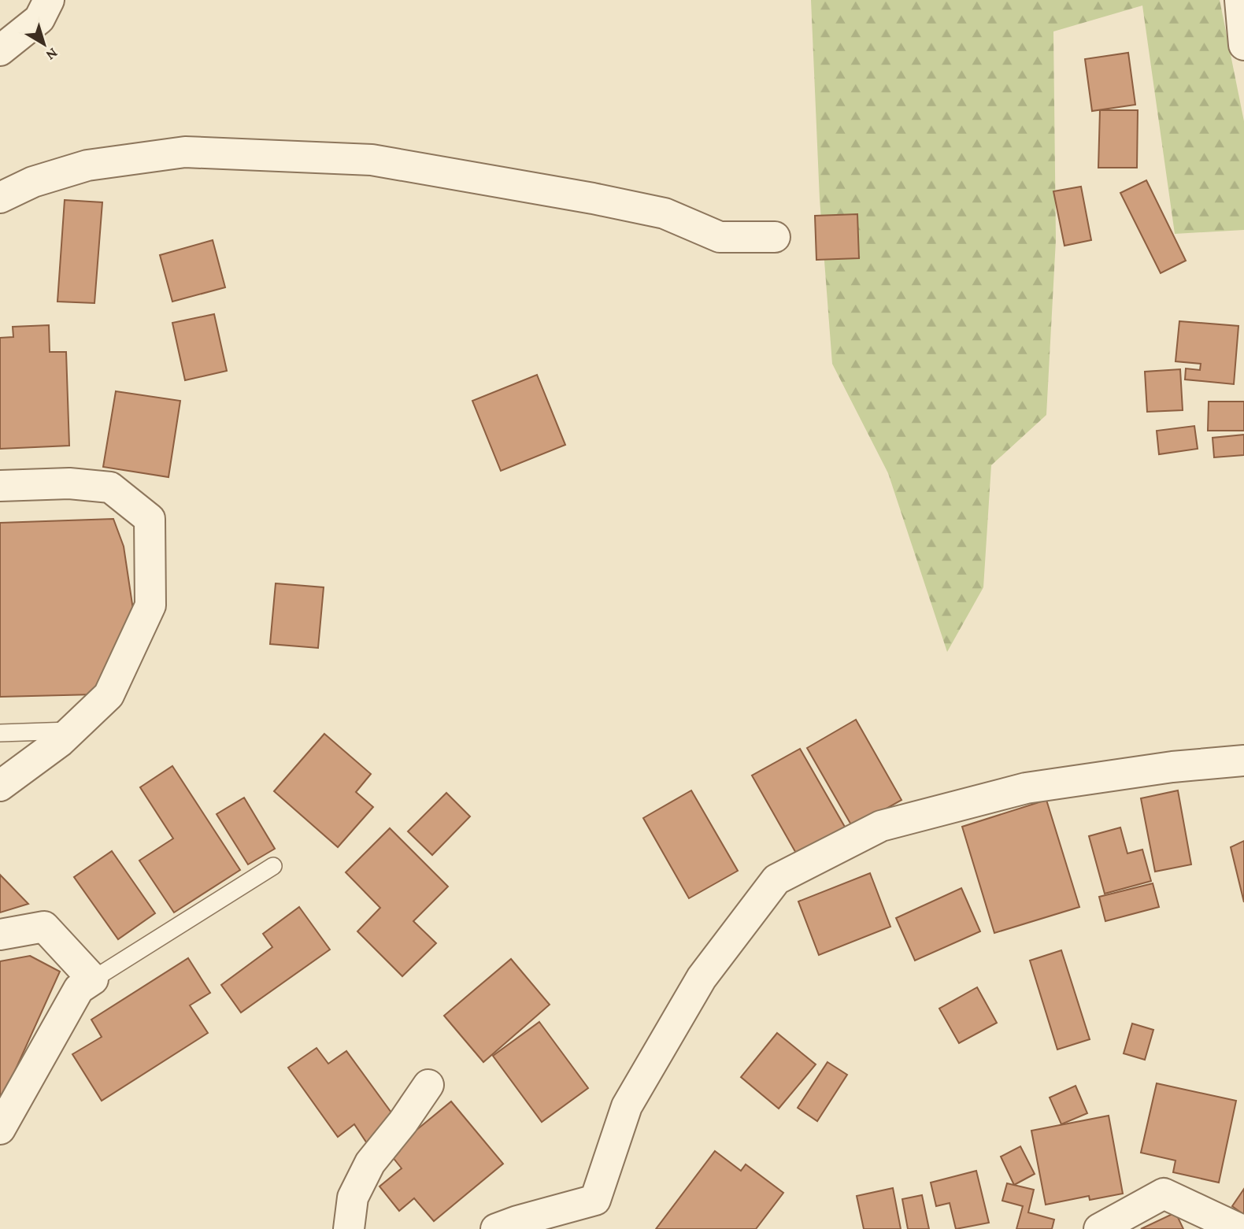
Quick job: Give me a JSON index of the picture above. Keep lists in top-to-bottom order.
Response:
{
  "north": "bottom right"
}
